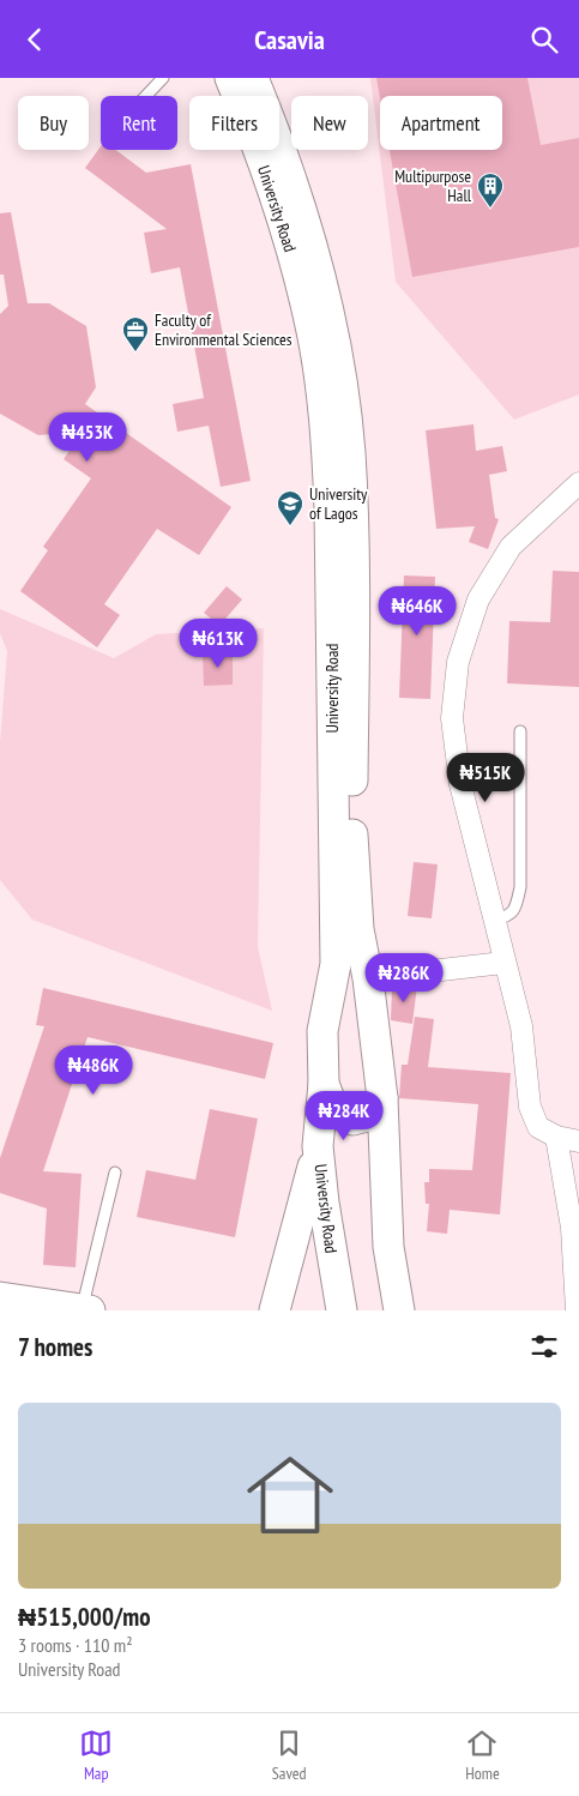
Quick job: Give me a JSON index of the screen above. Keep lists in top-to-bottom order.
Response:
{
  "streets": {
    "main road": ["University Road"]
  },
  "places": {
    "building": ["Multipurpose Hall"],
    "office": ["Faculty of Environmental Sciences"],
    "school or university": ["University of Lagos"]
  },
  "page": {
    "header": "Casavia",
    "chip": [
      "Buy",
      "Rent",
      "Filters",
      "New",
      "Apartment"
    ],
    "price": [
      "₦453K",
      "₦646K",
      "₦613K",
      "₦515K",
      "₦286K",
      "₦486K",
      "₦284K"
    ],
    "heading": "7 homes",
    "list": [
      {
        "name": "₦515,000/mo",
        "note": "3 rooms · 110 m² · University Road"
      }
    ],
    "tabs": ["Map", "Saved", "Home"]
  }
}
